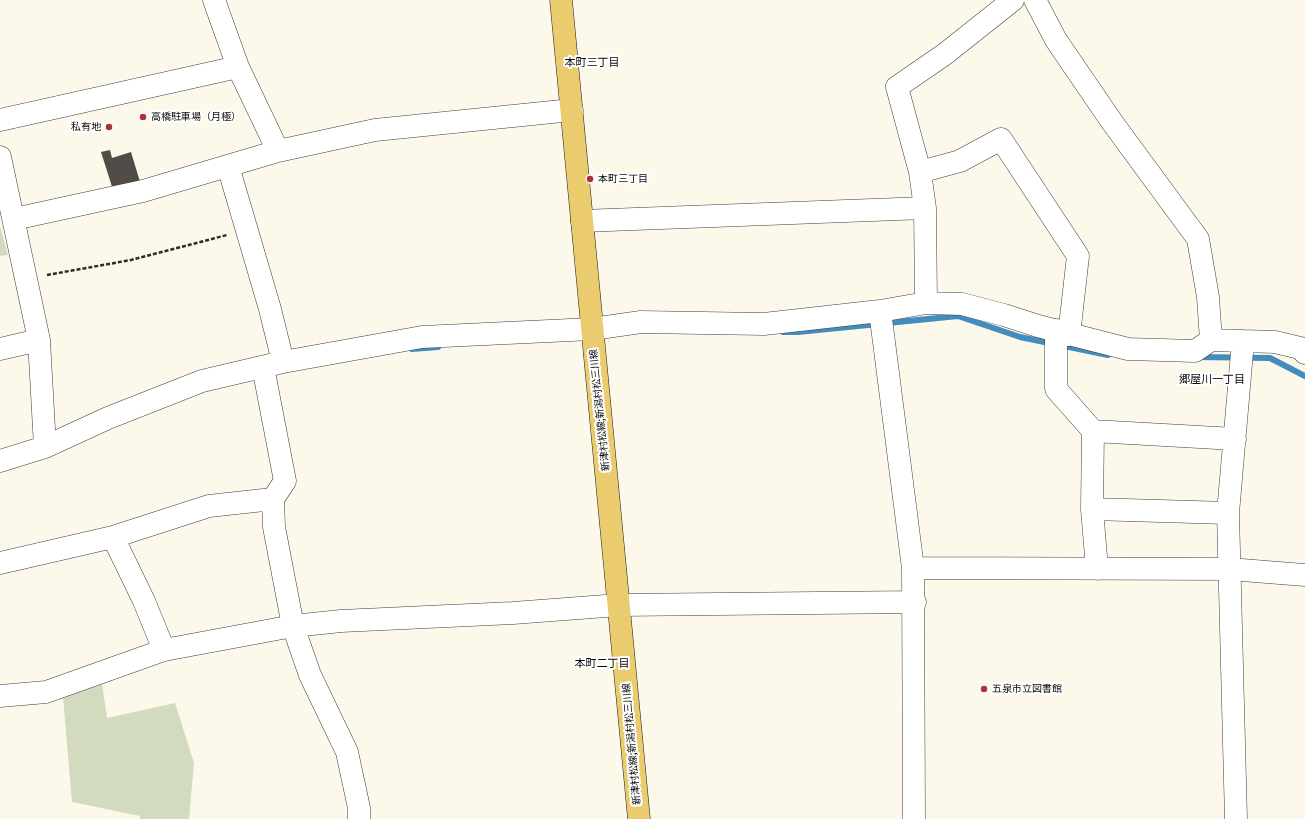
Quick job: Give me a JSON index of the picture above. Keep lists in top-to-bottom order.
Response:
{
  "streets": {
    "main road": ["新津村松線;新潟村松三川線"]
  },
  "districts": ["本町三丁目", "郷屋川一丁目", "本町二丁目"],
  "places": [
    "高橋駐車場（月極）",
    "私有地",
    "本町三丁目",
    "五泉市立図書館"
  ]
}
